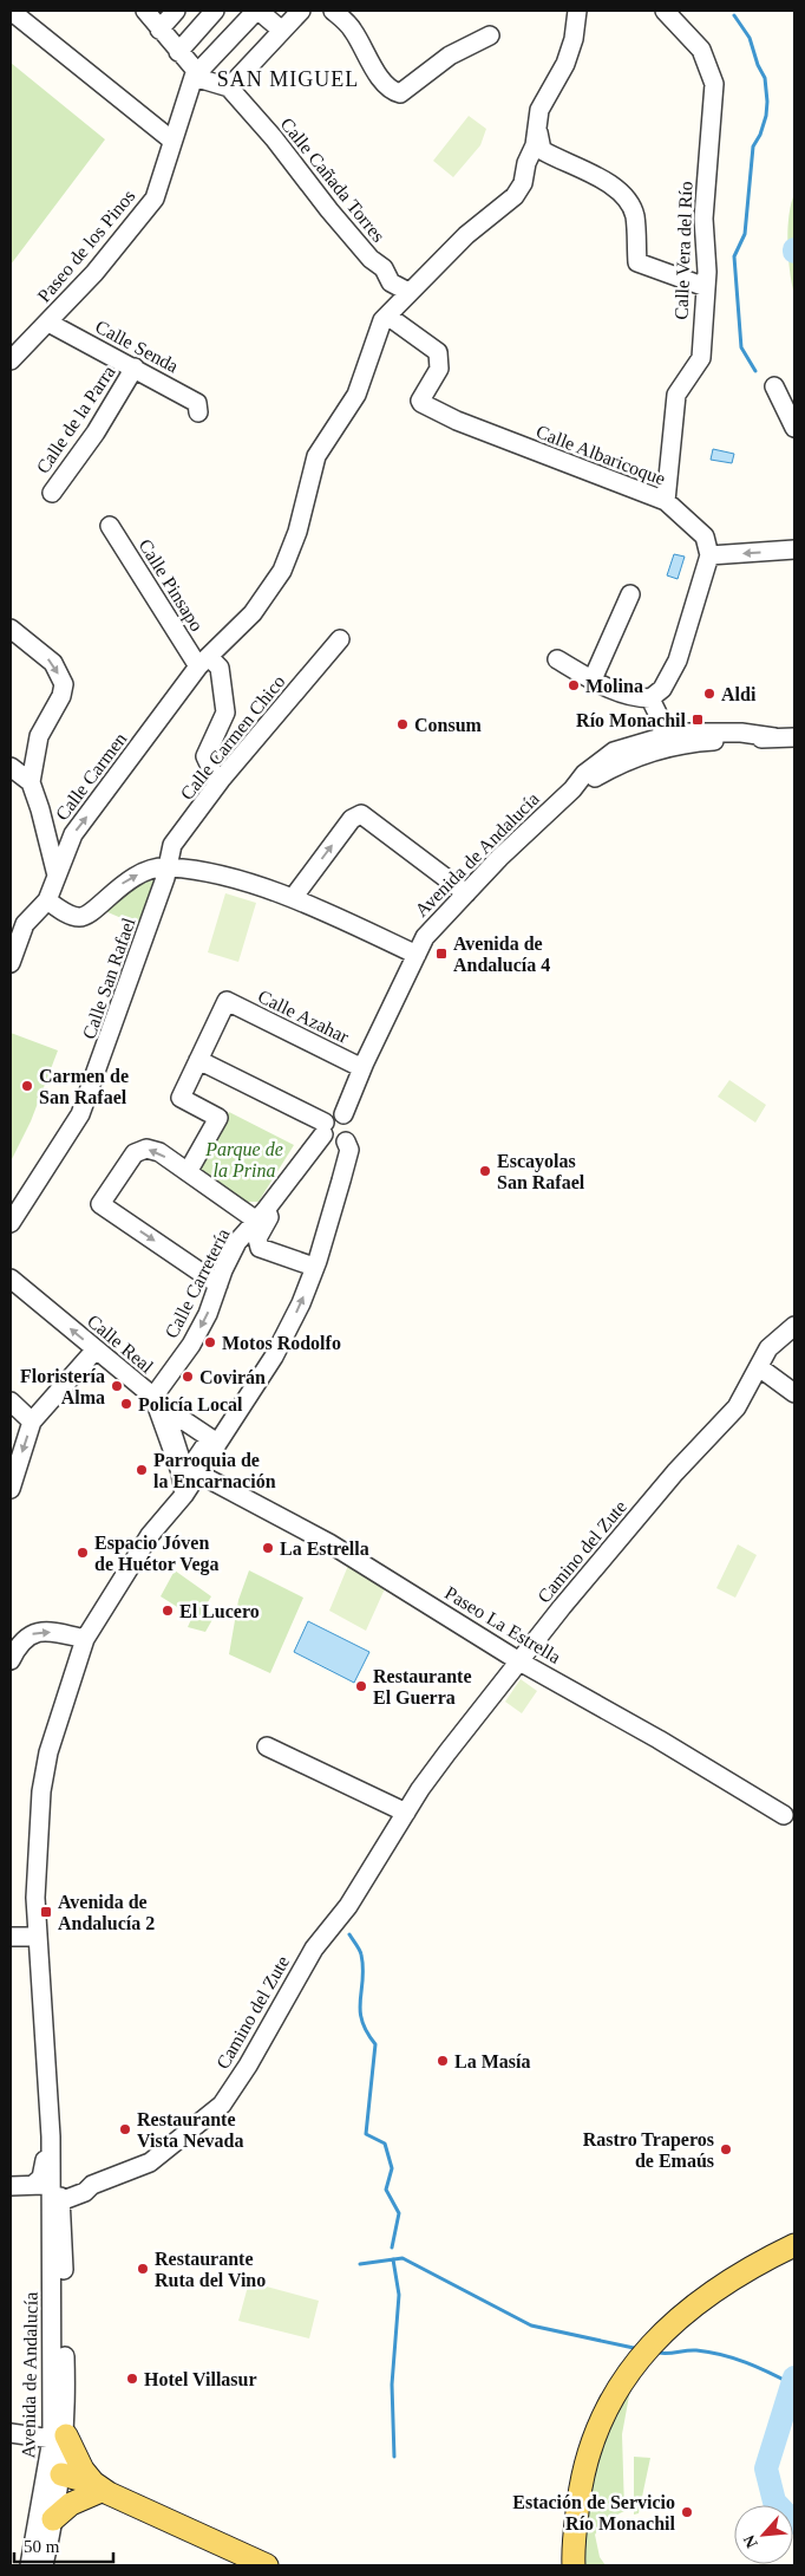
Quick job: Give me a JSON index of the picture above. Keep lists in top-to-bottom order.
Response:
{
  "streets": {
    "street": [
      "Calle Cañada Torres",
      "Paseo de los Pinos",
      "Calle Vera del Río",
      "Calle Senda",
      "Calle de la Parra",
      "Calle Albaricoque",
      "Calle Pinsapo",
      "Calle Carmen Chico",
      "Calle Carmen",
      "Avenida de Andalucía",
      "Calle San Rafael",
      "Calle Azahar",
      "Calle Carretería",
      "Calle Real",
      "Camino del Zute",
      "Paseo La Estrella"
    ]
  },
  "crossings": [
    ["Calle Cañada Torres", "Calle Carmen"],
    ["Paseo de los Pinos", "Calle Senda"],
    ["Calle Vera del Río", "Calle Albaricoque"],
    ["Calle Senda", "Calle de la Parra"],
    ["Calle Albaricoque", "Calle Carmen"],
    ["Calle Pinsapo", "Calle Carmen Chico"],
    ["Calle Pinsapo", "Calle Carmen"],
    ["Calle Carmen Chico", "Calle San Rafael"],
    ["Avenida de Andalucía", "Calle Azahar"],
    ["Avenida de Andalucía", "Calle Carretería"],
    ["Avenida de Andalucía", "Calle Real"],
    ["Avenida de Andalucía", "Camino del Zute"],
    ["Avenida de Andalucía", "Paseo La Estrella"],
    ["Calle Carretería", "Calle Real"],
    ["Camino del Zute", "Paseo La Estrella"]
  ],
  "one_way": ["Calle Carretería", "Calle Real"],
  "districts": ["SAN MIGUEL"],
  "parks": ["Parque de la Prina"],
  "places": {
    "other": [
      "Molina",
      "Aldi",
      "Consum",
      "Carmen de San Rafael",
      "Escayolas San Rafael",
      "Motos Rodolfo",
      "Covirán",
      "Floristería Alma",
      "Policía Local",
      "Parroquia de la Encarnación",
      "La Estrella",
      "Espacio Jóven de Huétor Vega",
      "El Lucero",
      "Restaurante El Guerra",
      "La Masía",
      "Restaurante Vista Nevada",
      "Rastro Traperos de Emaús",
      "Restaurante Ruta del Vino",
      "Hotel Villasur",
      "Estación de Servicio Río Monachil"
    ],
    "transit": ["Río Monachil", "Avenida de Andalucía 4", "Avenida de Andalucía 2"]
  },
  "scale_bar": "50 m",
  "north": "bottom left"
}
